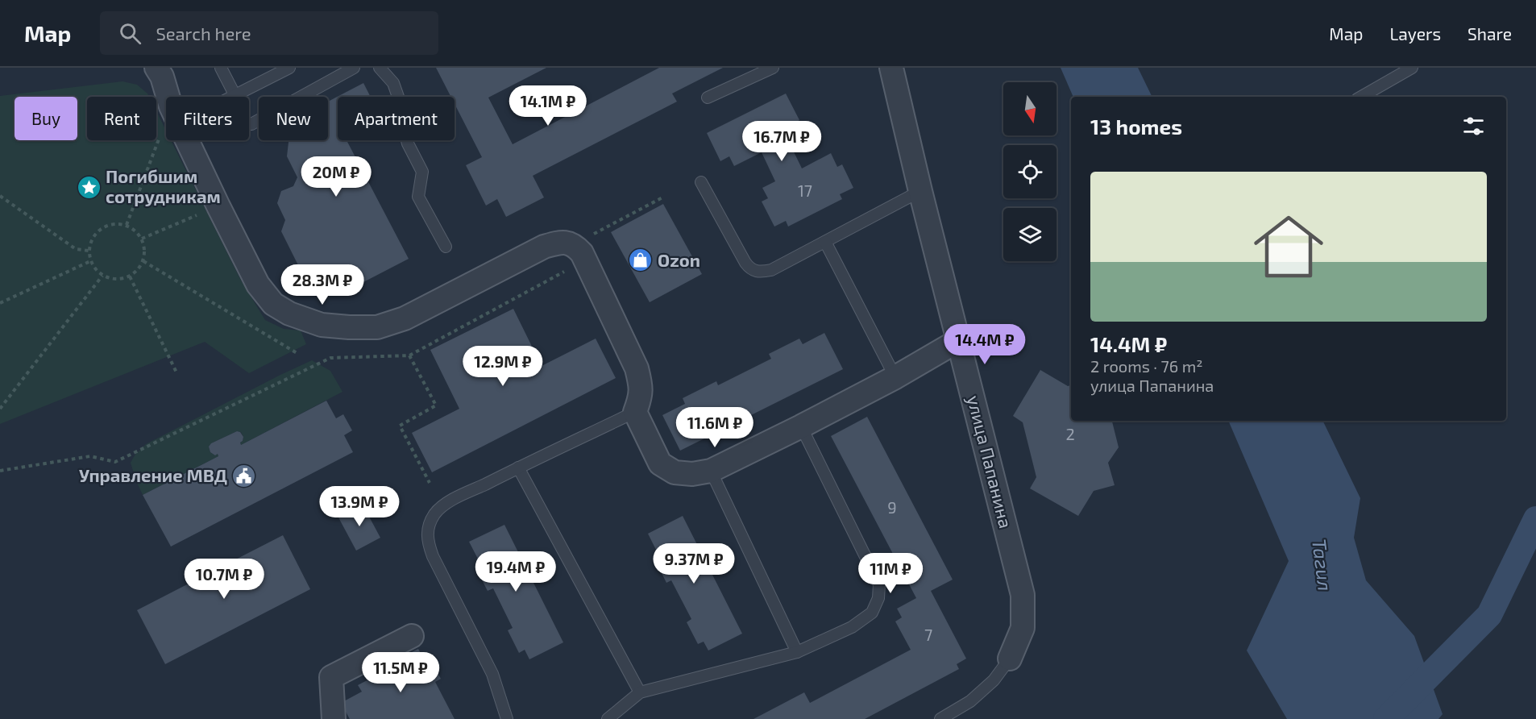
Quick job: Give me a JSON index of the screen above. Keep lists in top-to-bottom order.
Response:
{
  "streets": {
    "street": ["улица Папанина"]
  },
  "water": ["Тагил"],
  "places": {
    "place": ["Погибшим сотрудникам"],
    "shop": ["Ozon"],
    "public building": ["Управление МВД"]
  },
  "house_numbers": [
    "17",
    "2",
    "9",
    "7"
  ],
  "north": "bottom",
  "page": {
    "header": "Map",
    "search": "Search here",
    "nav": ["Map", "Layers", "Share"],
    "price": [
      "14.1M ₽",
      "16.7M ₽",
      "20M ₽",
      "28.3M ₽",
      "14.4M ₽",
      "12.9M ₽",
      "11.6M ₽",
      "13.9M ₽",
      "9.37M ₽",
      "19.4M ₽",
      "11M ₽",
      "10.7M ₽",
      "11.5M ₽"
    ],
    "chip": [
      "Buy",
      "Rent",
      "Filters",
      "New",
      "Apartment"
    ],
    "heading": "13 homes",
    "list": [
      {
        "name": "14.4M ₽",
        "note": "2 rooms · 76 m² · улица Папанина"
      }
    ]
  }
}
